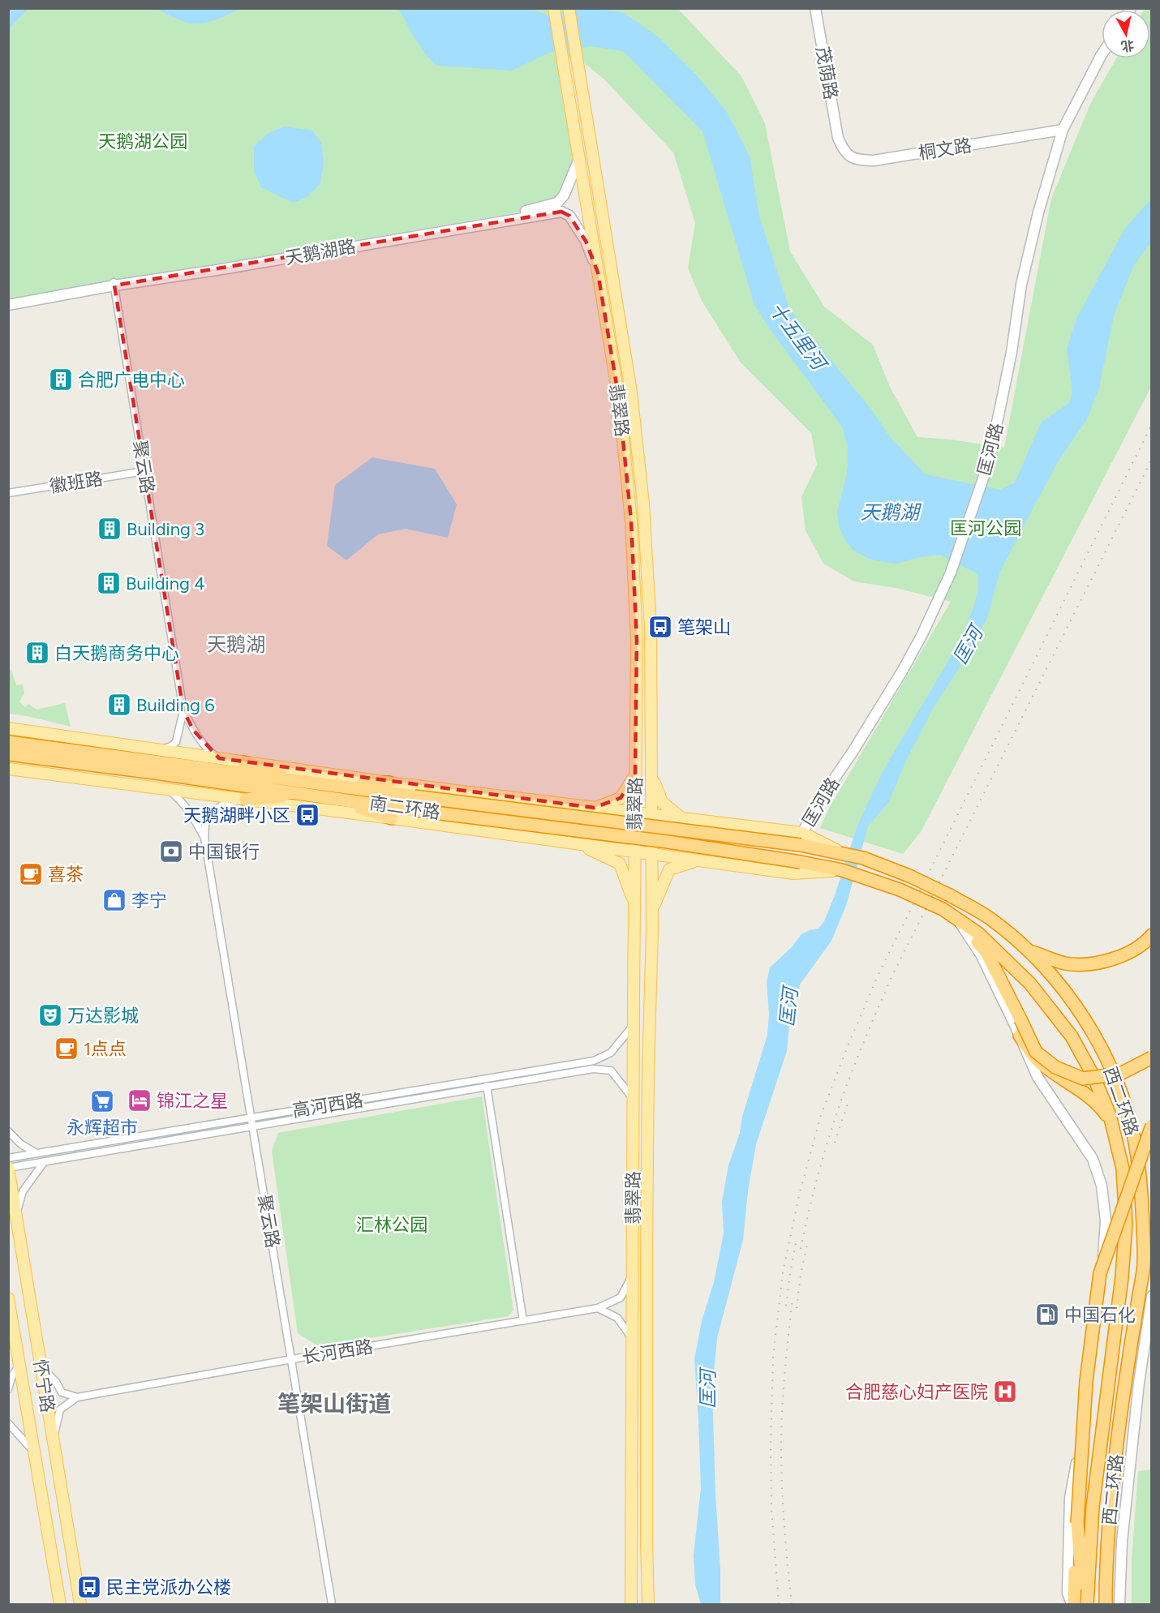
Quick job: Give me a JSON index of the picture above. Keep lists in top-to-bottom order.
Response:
{
  "streets": {
    "highway": ["南二环路", "西二环路"],
    "main road": ["翡翠路", "怀宁路"],
    "street": [
      "茂荫路",
      "桐文路",
      "天鹅湖路",
      "匡河路",
      "聚云路",
      "徽班路",
      "高河西路",
      "长河西路"
    ]
  },
  "crossings": [
    ["茂荫路", "桐文路"],
    ["桐文路", "匡河路"],
    ["天鹅湖路", "翡翠路"],
    ["天鹅湖路", "聚云路"],
    ["翡翠路", "高河西路"],
    ["翡翠路", "长河西路"],
    ["匡河路", "南二环路"],
    ["聚云路", "徽班路"],
    ["聚云路", "高河西路"],
    ["聚云路", "长河西路"],
    ["南二环路", "西二环路"],
    ["高河西路", "怀宁路"]
  ],
  "districts": ["天鹅湖", "笔架山街道"],
  "water": ["十五里河", "天鹅湖", "匡河"],
  "parks": ["天鹅湖公园", "匡河公园", "汇林公园"],
  "places": {
    "building": [
      "合肥广电中心",
      "Building 3",
      "Building 4",
      "白天鹅商务中心",
      "Building 6"
    ],
    "bus stop": ["笔架山", "天鹅湖畔小区", "民主党派办公楼"],
    "bank": ["中国银行"],
    "cafe": ["喜茶", "1点点"],
    "shop": ["李宁"],
    "theatre": ["万达影城"],
    "hotel": ["锦江之星"],
    "supermarket": ["永辉超市"],
    "fuel station": ["中国石化"],
    "hospital": ["合肥慈心妇产医院"]
  },
  "north": "bottom"
}
